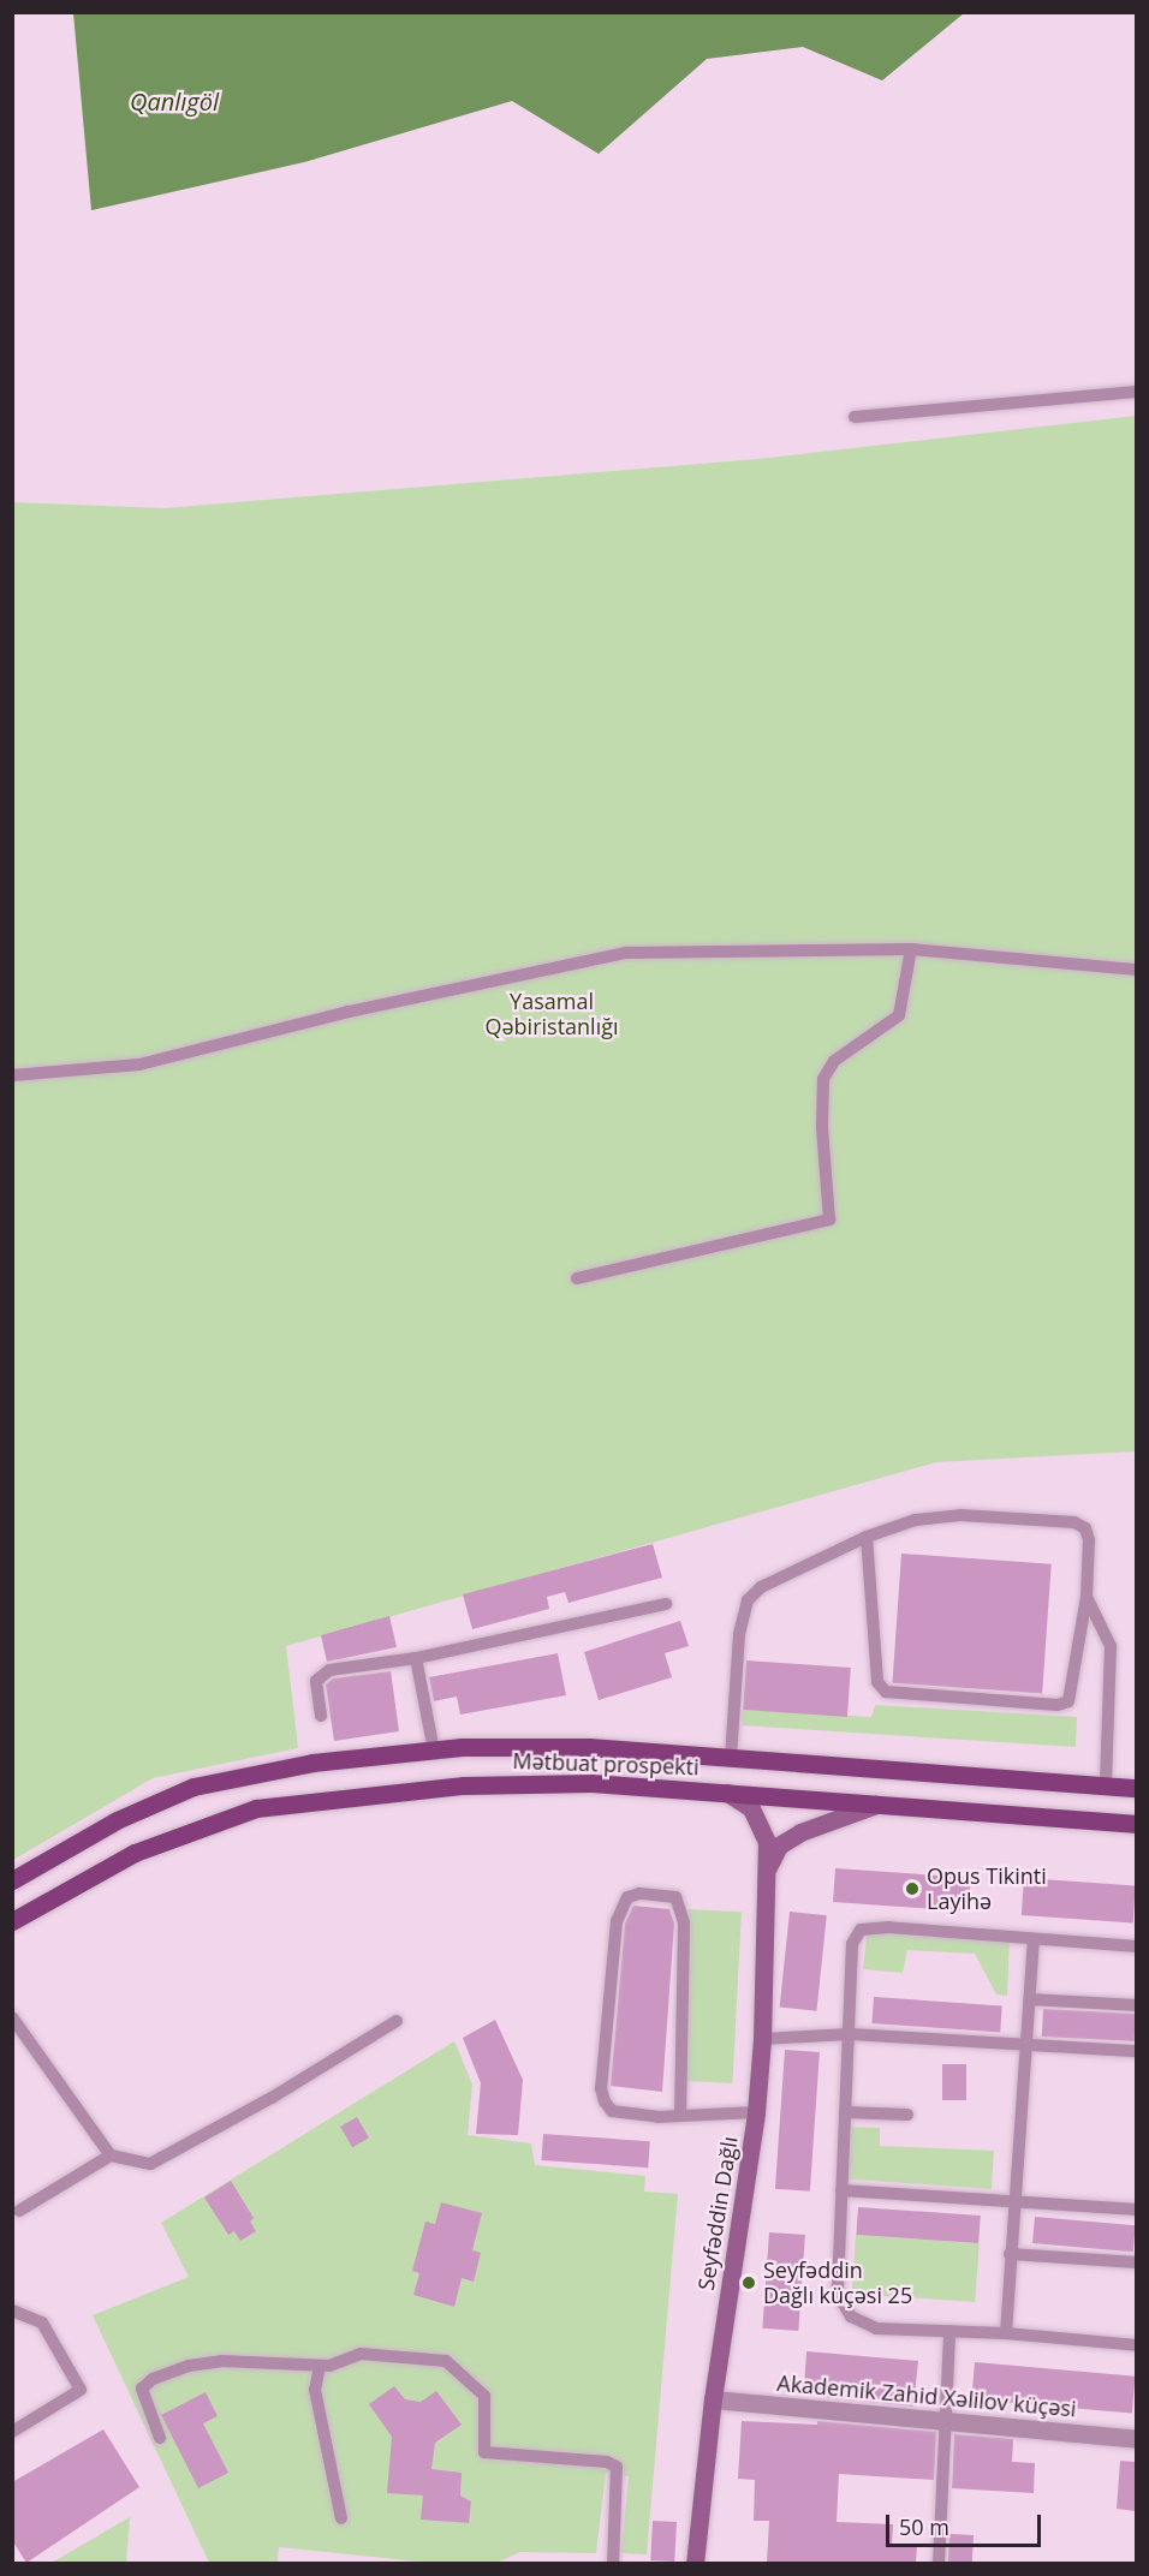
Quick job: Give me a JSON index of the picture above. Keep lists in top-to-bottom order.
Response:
{
  "streets": {
    "main road": ["Mətbuat prospekti"],
    "street": ["Seyfəddin Dağlı", "Akademik Zahid Xəlilov küçəsi"]
  },
  "crossings": [
    ["Mətbuat prospekti", "Seyfəddin Dağlı"],
    ["Seyfəddin Dağlı", "Akademik Zahid Xəlilov küçəsi"]
  ],
  "water": ["Qanlıgöl"],
  "parks": ["Yasamal Qəbiristanlığı"],
  "places": ["Opus Tikinti Layihə", "Seyfəddin Dağlı küçəsi 25"],
  "scale_bar": "50 m"
}
